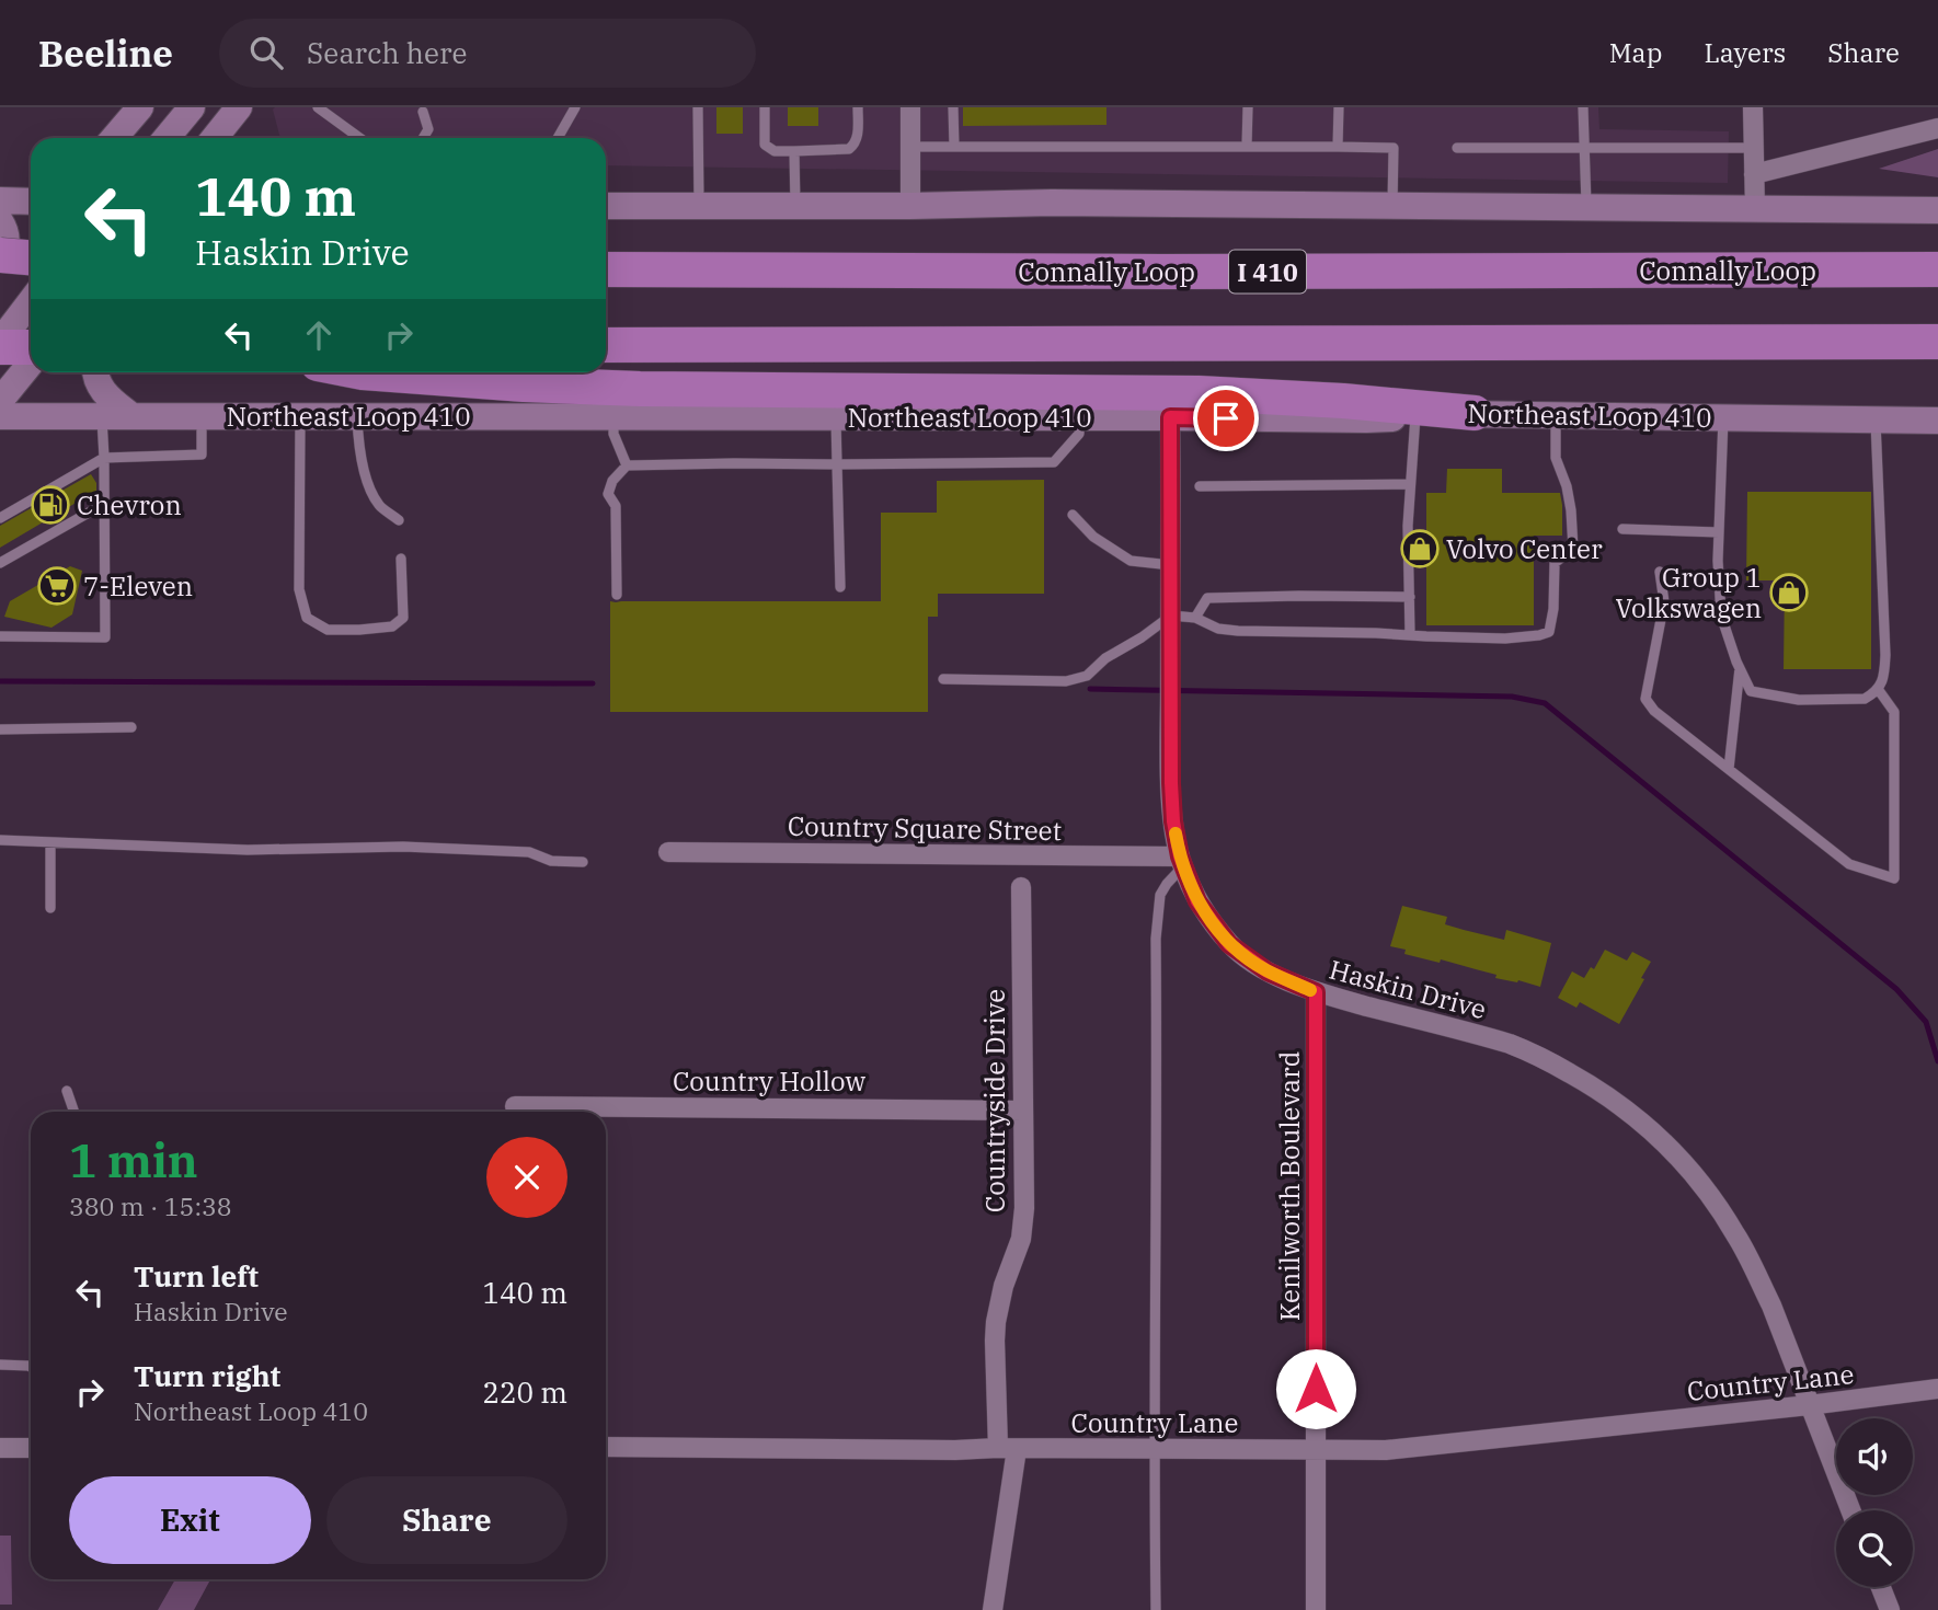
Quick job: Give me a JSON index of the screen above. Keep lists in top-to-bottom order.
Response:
{
  "streets": {
    "highway": ["Connally Loop", "I 410"],
    "main road": ["Northeast Loop 410"],
    "street": [
      "Country Square Street",
      "Haskin Drive",
      "Country Hollow",
      "Countryside Drive",
      "Kenilworth Boulevard",
      "Country Lane"
    ]
  },
  "crossings": [
    ["Northeast Loop 410", "Haskin Drive"],
    ["Country Square Street", "Haskin Drive"],
    ["Haskin Drive", "Kenilworth Boulevard"],
    ["Haskin Drive", "Country Lane"],
    ["Country Hollow", "Countryside Drive"],
    ["Countryside Drive", "Country Lane"],
    ["Kenilworth Boulevard", "Country Lane"]
  ],
  "places": {
    "fuel station": ["Chevron"],
    "shop": ["Volvo Center", "Group 1 Volkswagen"],
    "supermarket": ["7-Eleven"]
  },
  "page": {
    "header": "Beeline",
    "search": "Search here",
    "nav": ["Map", "Layers", "Share"],
    "turn": ["140 m", "Haskin Drive"],
    "heading": ["1 min", "380 m · 15:38"],
    "list": [
      {
        "name": "Turn left",
        "note": "Haskin Drive",
        "value": "140 m"
      },
      {
        "name": "Turn right",
        "note": "Northeast Loop 410",
        "value": "220 m"
      }
    ],
    "buttons": ["Exit", "Share"]
  }
}
